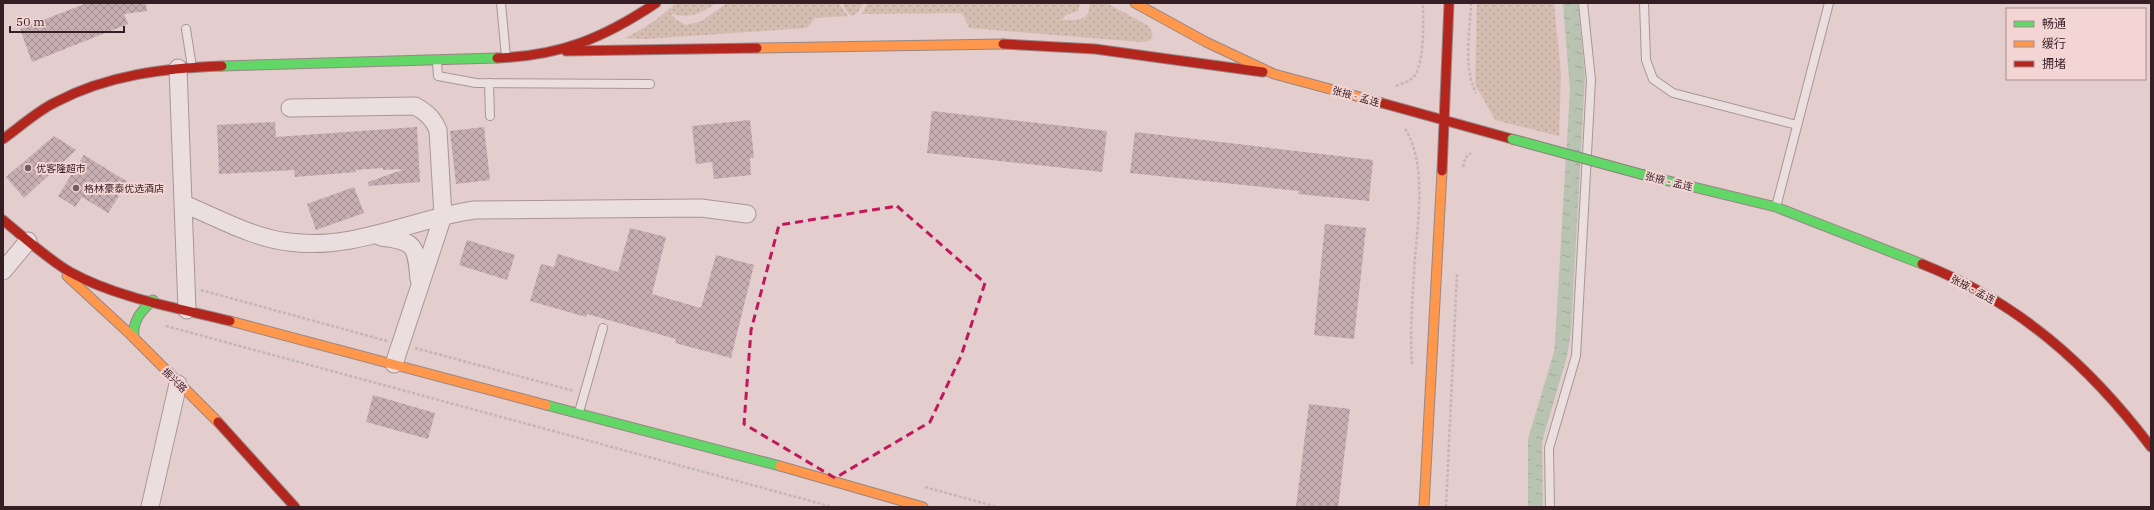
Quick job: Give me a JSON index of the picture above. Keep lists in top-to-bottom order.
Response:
{
  "streets": {
    "main road": ["张掖 - 孟连", "振兴路"]
  },
  "places": ["优客隆超市", "格林豪泰优选酒店"],
  "legend": ["畅通", "缓行", "拥堵"],
  "scale_bar": "50 m"
}
